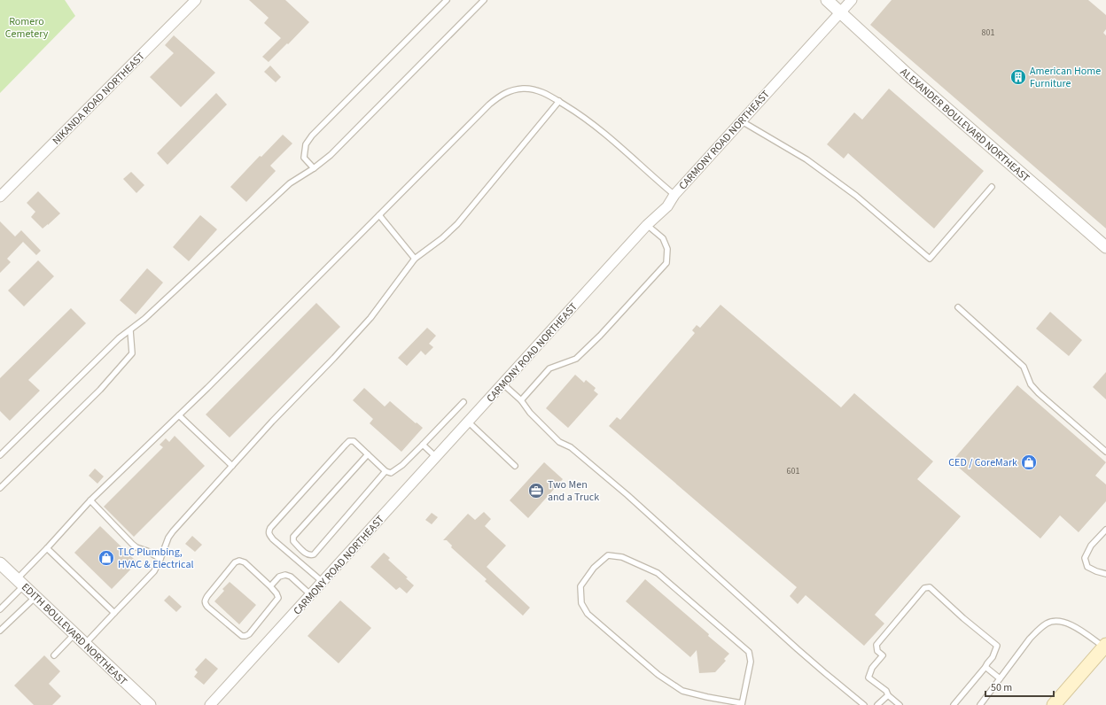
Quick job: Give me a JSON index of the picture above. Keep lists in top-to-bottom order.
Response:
{
  "streets": {
    "street": [
      "NIKANDA ROAD NORTHEAST",
      "ALEXANDER BOULEVARD NORTHEAST",
      "CARMONY ROAD NORTHEAST",
      "EDITH BOULEVARD NORTHEAST"
    ]
  },
  "crossings": [
    ["ALEXANDER BOULEVARD NORTHEAST", "CARMONY ROAD NORTHEAST"]
  ],
  "parks": ["Romero Cemetery"],
  "places": {
    "building": ["American Home Furniture"],
    "shop": ["CED / CoreMark", "TLC Plumbing, HVAC & Electrical"],
    "office": ["Two Men and a Truck"]
  },
  "house_numbers": ["801", "601"],
  "scale_bar": "50 m"
}
